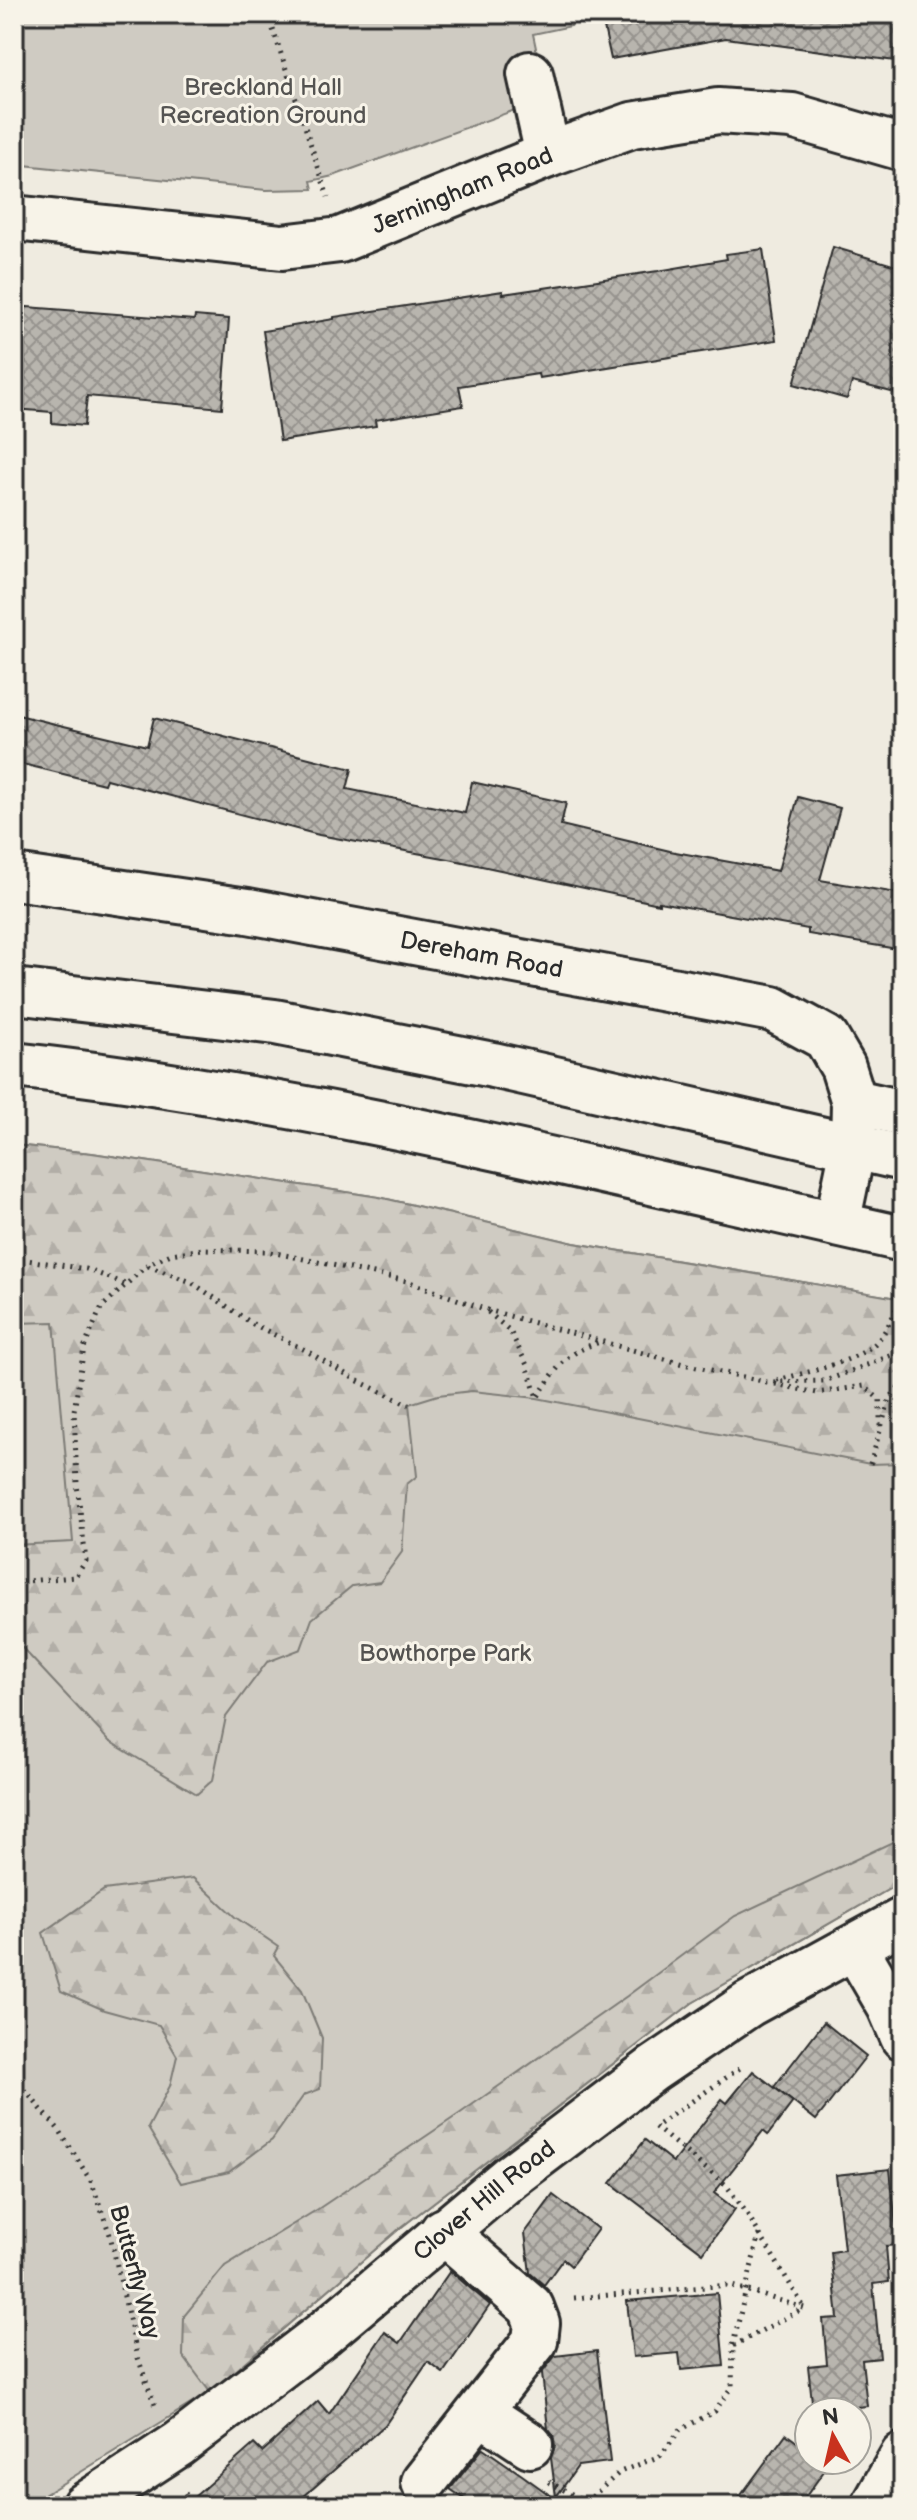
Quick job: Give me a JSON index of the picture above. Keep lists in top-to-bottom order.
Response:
{
  "streets": {
    "main road": ["Jerningham Road", "Dereham Road", "Clover Hill Road"],
    "path": ["Butterfly Way"]
  },
  "crossings": [
    ["Clover Hill Road", "Butterfly Way"]
  ],
  "parks": ["Breckland Hall Recreation Ground", "Bowthorpe Park"],
  "north": "top"
}
